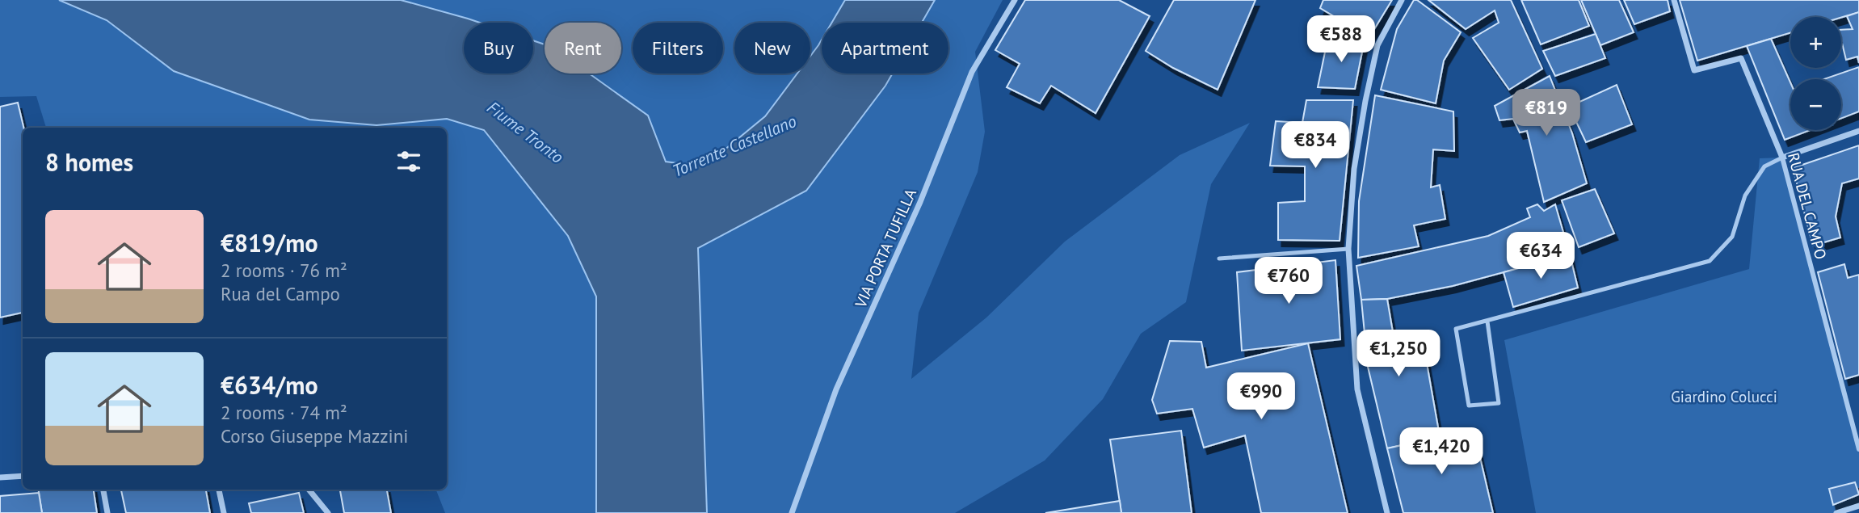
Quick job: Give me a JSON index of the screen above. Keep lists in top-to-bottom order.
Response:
{
  "streets": {
    "street": ["RUA DEL CAMPO", "VIA PORTA TUFILLA"]
  },
  "water": ["Fiume Tronto", "Torrente Castellano"],
  "parks": ["Giardino Colucci"],
  "page": {
    "price": [
      "€588",
      "€819",
      "€834",
      "€634",
      "€760",
      "€1,250",
      "€990",
      "€1,420"
    ],
    "map_buttons": ["+", "−"],
    "chip": [
      "Buy",
      "Rent",
      "Filters",
      "New",
      "Apartment"
    ],
    "heading": "8 homes",
    "list": [
      {
        "name": "€819/mo",
        "note": "2 rooms · 76 m² · Rua del Campo"
      },
      {
        "name": "€634/mo",
        "note": "2 rooms · 74 m² · Corso Giuseppe Mazzini"
      }
    ]
  }
}
